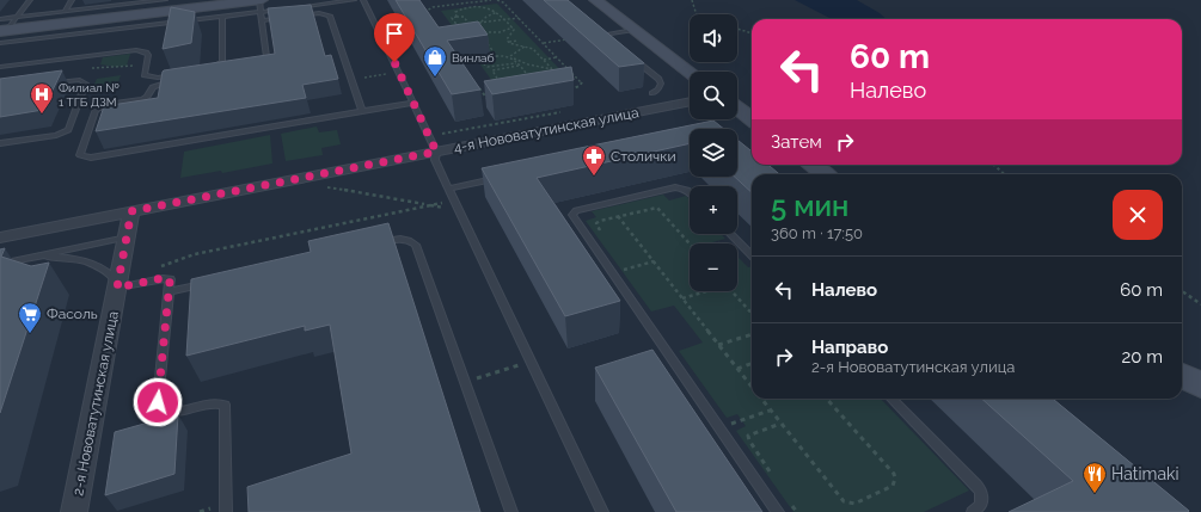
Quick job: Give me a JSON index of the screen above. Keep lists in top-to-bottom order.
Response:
{
  "streets": {
    "street": ["4-я Нововатутинская улица", "2-я Нововатутинская улица"]
  },
  "crossings": [
    ["4-я Нововатутинская улица", "2-я Нововатутинская улица"]
  ],
  "places": {
    "shop": ["Винлаб"],
    "hospital": ["Филиал № 1 ТГБ ДЗМ"],
    "pharmacy": ["Столички"],
    "supermarket": ["Фасоль"],
    "restaurant": ["Hatimaki"]
  },
  "page": {
    "map_buttons": ["+", "−"],
    "turn": ["60 m", "Налево"],
    "then": "Затем",
    "heading": ["5 мин", "360 m · 17:50"],
    "list": [
      {
        "name": "Налево",
        "value": "60 m"
      },
      {
        "name": "Направо",
        "note": "2-я Нововатутинская улица",
        "value": "20 m"
      }
    ]
  }
}
